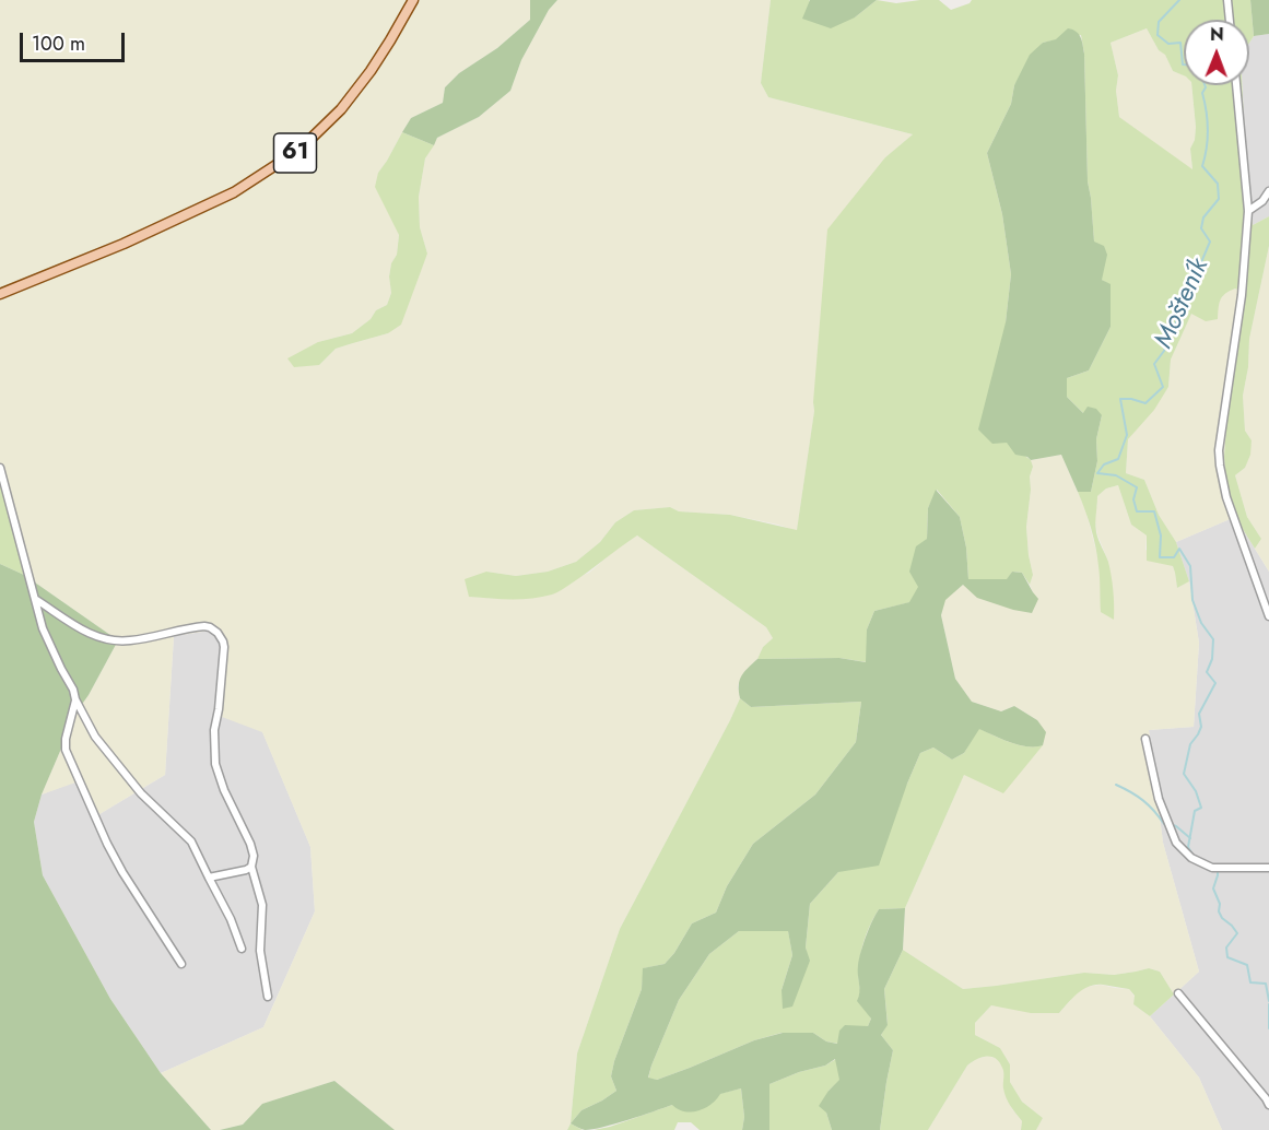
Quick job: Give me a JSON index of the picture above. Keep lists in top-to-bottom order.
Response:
{
  "streets": {
    "main road": ["61"]
  },
  "water": ["Mošteník"],
  "scale_bar": "100 m",
  "north": "top"
}
